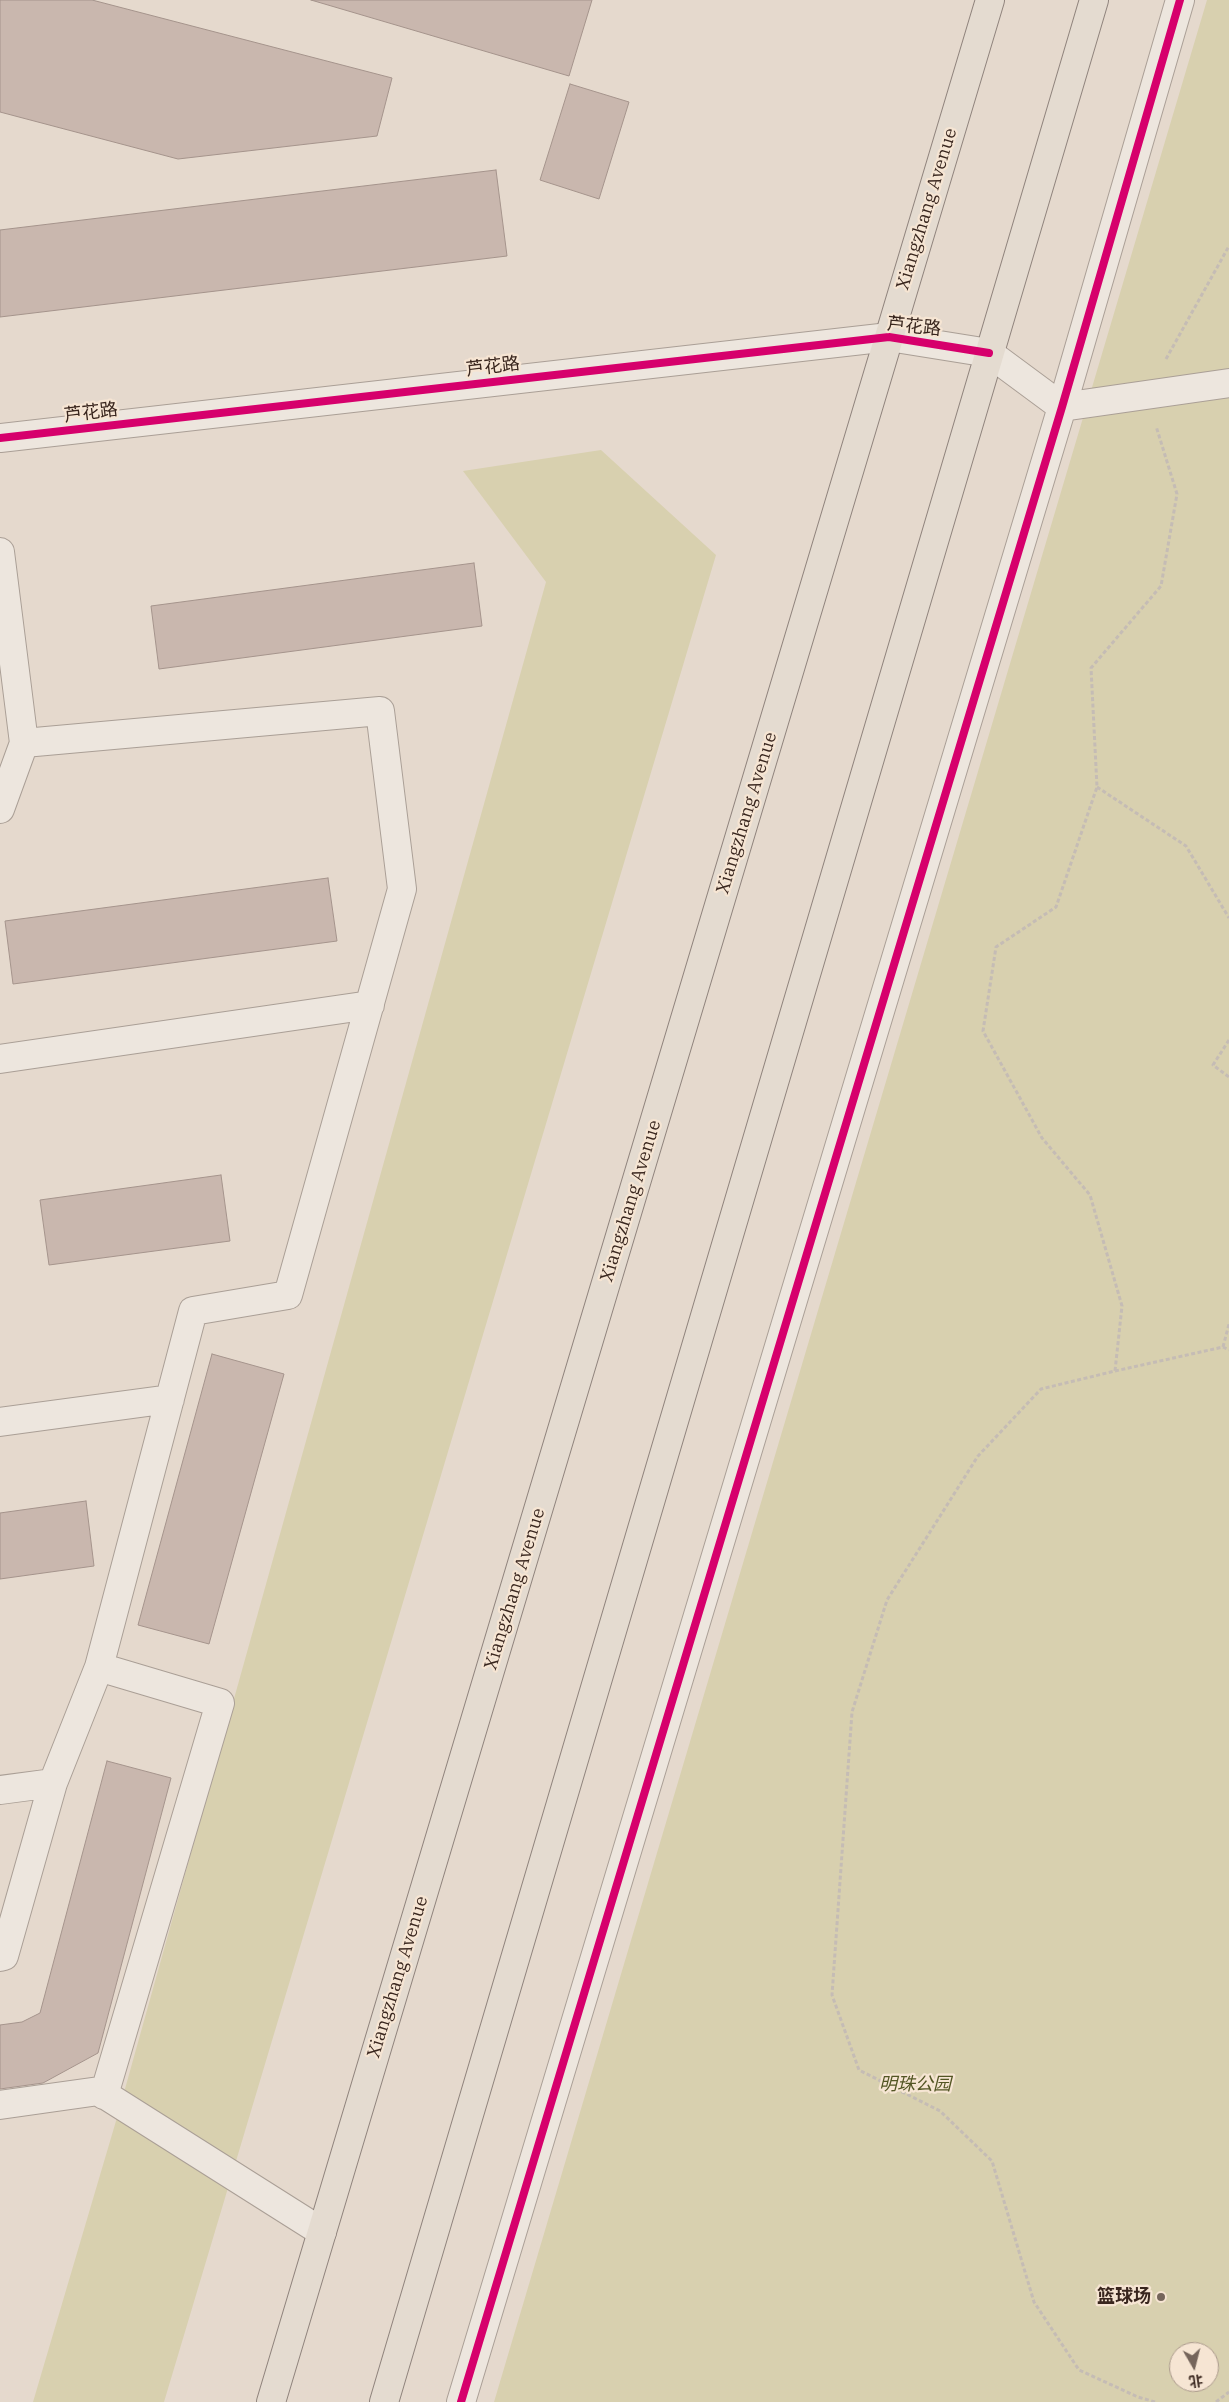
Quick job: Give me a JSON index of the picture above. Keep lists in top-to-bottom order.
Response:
{
  "streets": {
    "main road": ["Xiangzhang Avenue"],
    "street": ["芦花路"]
  },
  "crossings": [
    ["Xiangzhang Avenue", "芦花路"]
  ],
  "parks": ["明珠公园"],
  "places": ["篮球场"],
  "north": "bottom"
}
